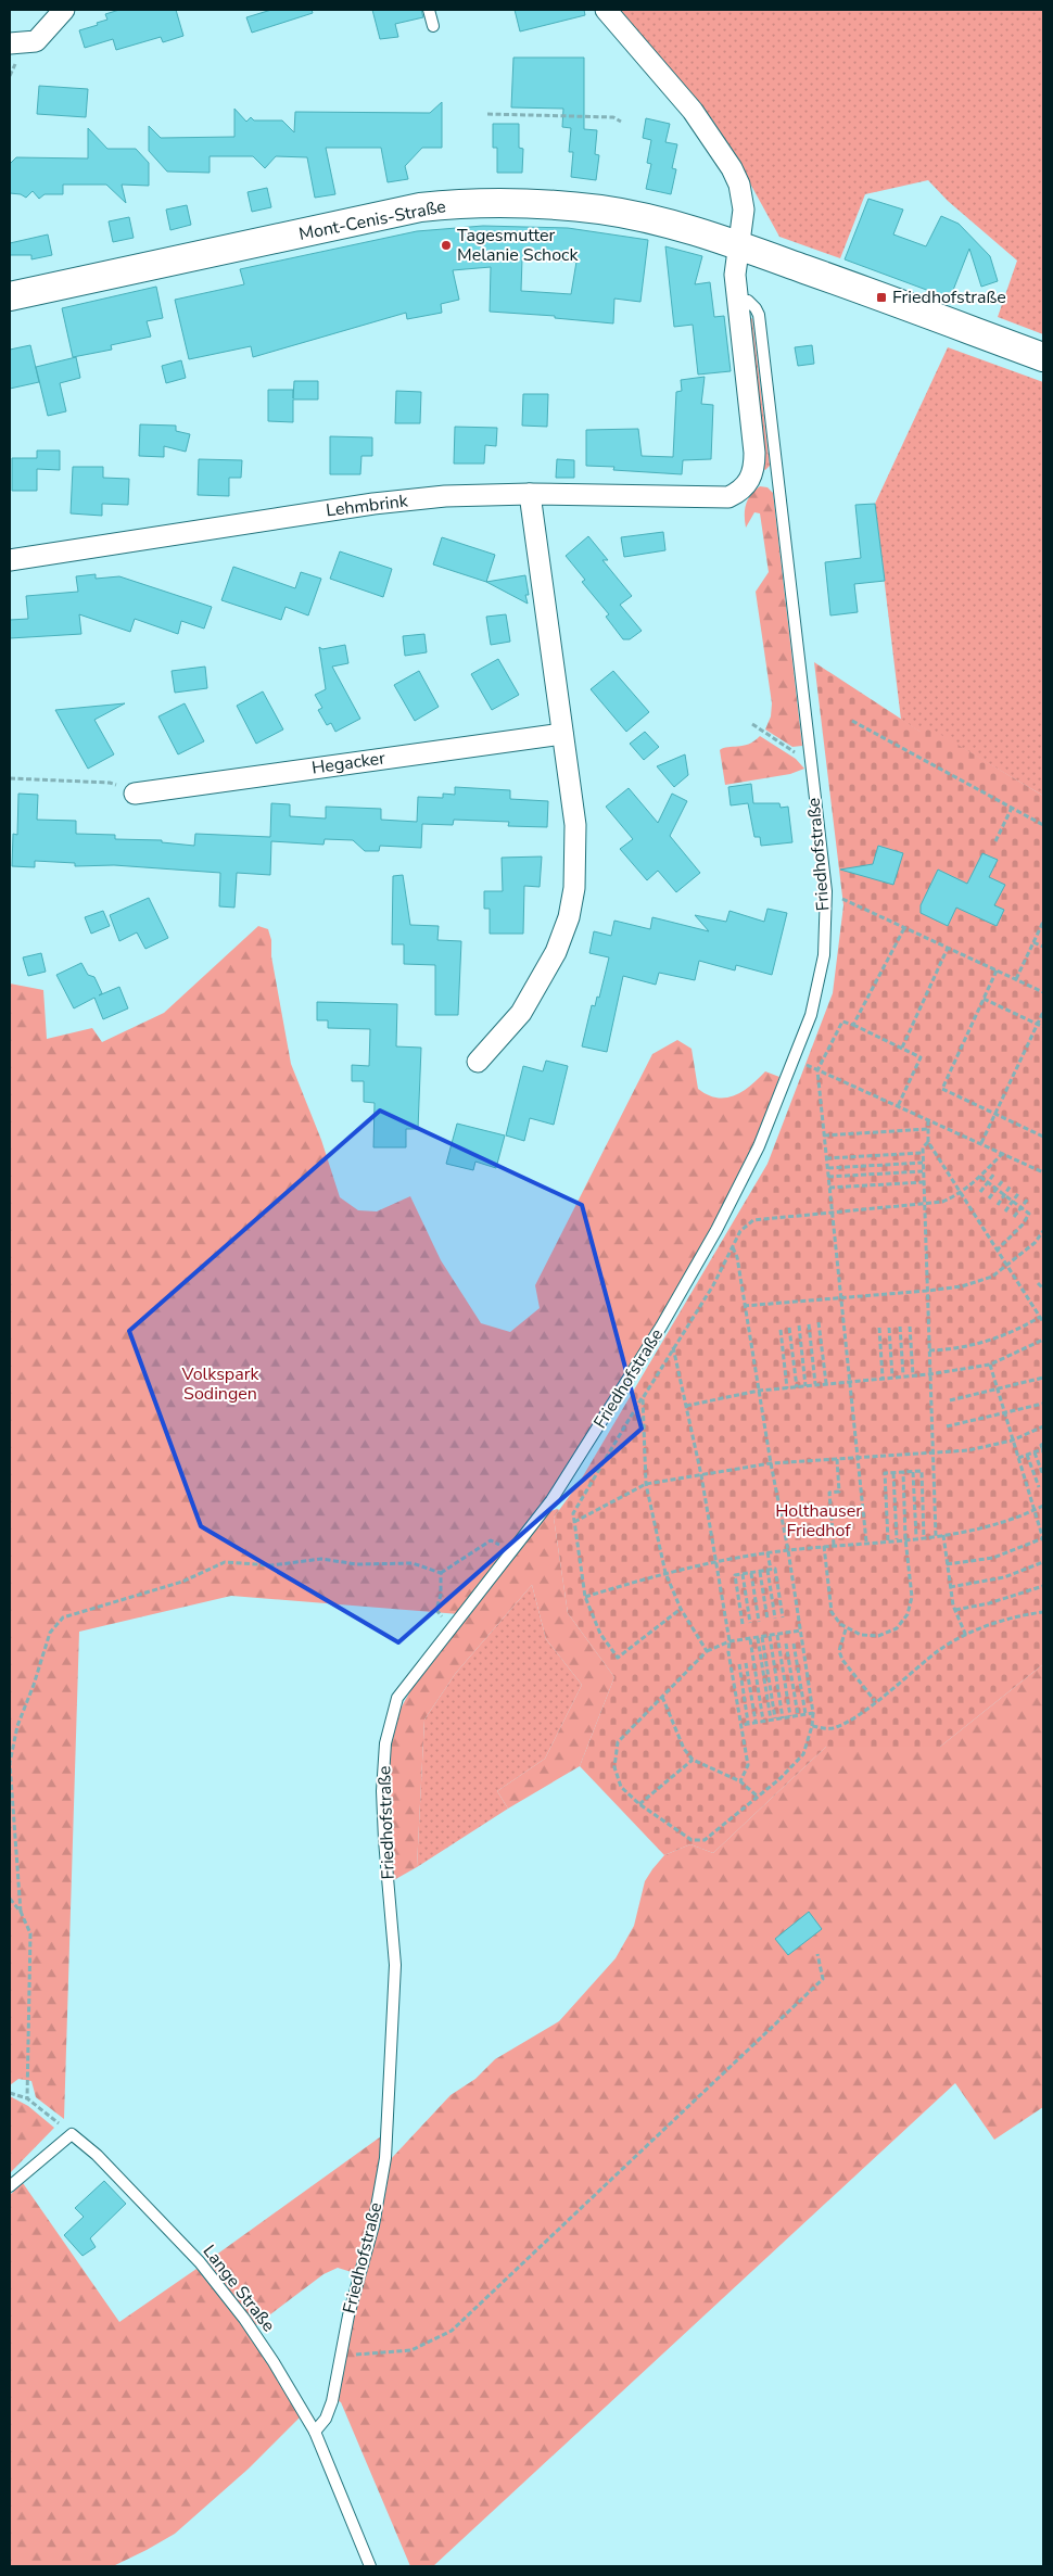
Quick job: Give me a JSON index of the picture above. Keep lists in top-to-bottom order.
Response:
{
  "streets": {
    "main road": ["Mont-Cenis-Straße"],
    "street": ["Lehmbrink", "Hegacker"],
    "lane": ["Friedhofstraße", "Lange Straße"]
  },
  "crossings": [
    ["Lehmbrink", "Friedhofstraße"],
    ["Friedhofstraße", "Lange Straße"]
  ],
  "parks": ["Volkspark Sodingen", "Holthauser Friedhof"],
  "places": {
    "other": ["Tagesmutter Melanie Schock"],
    "transit": ["Friedhofstraße"]
  }
}
